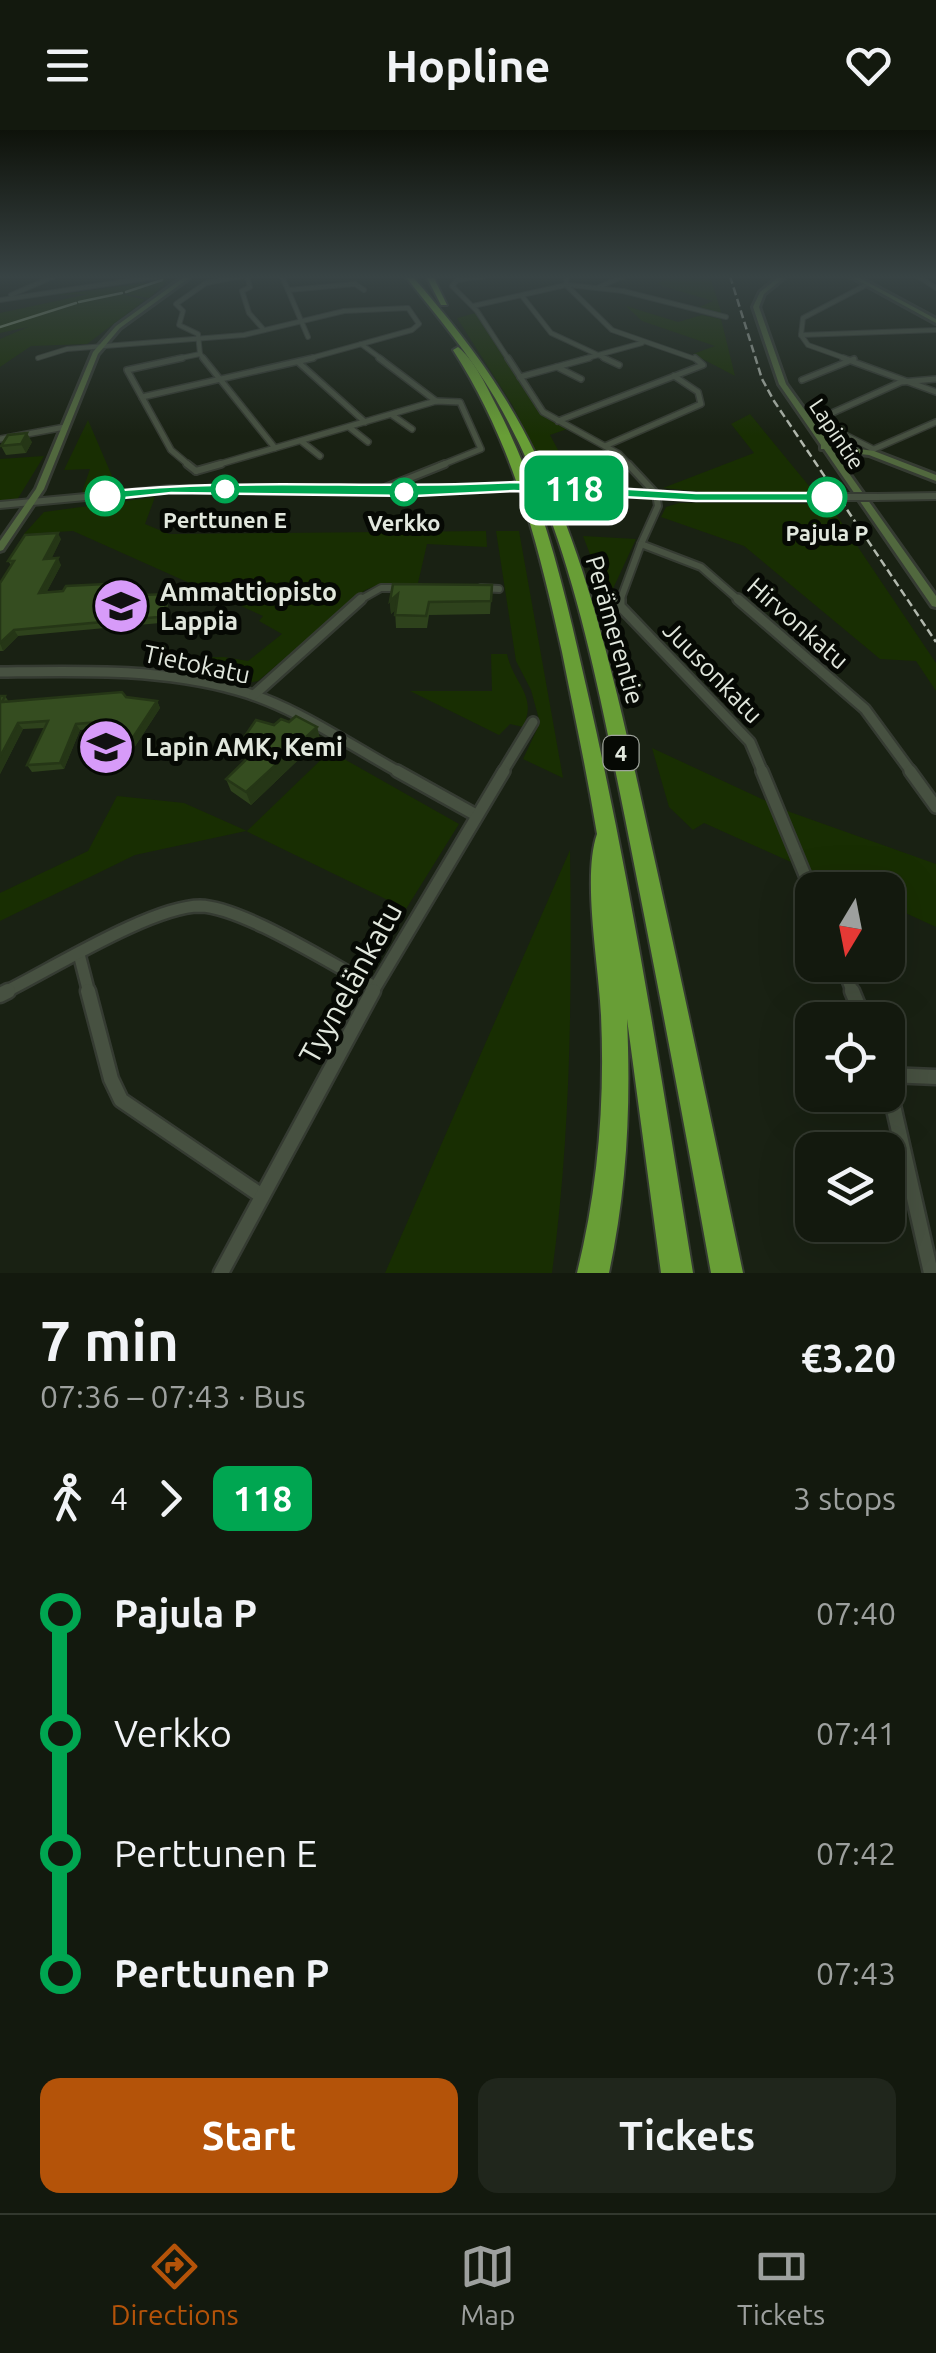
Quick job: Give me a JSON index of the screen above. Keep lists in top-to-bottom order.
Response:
{
  "streets": {
    "highway": ["Perämerentie", "4"],
    "main road": ["Lapintie"],
    "street": [
      "Hirvonkatu",
      "Tietokatu",
      "Juusonkatu",
      "Tyynelänkatu"
    ]
  },
  "crossings": [
    ["Hirvonkatu", "Juusonkatu"],
    ["Tietokatu", "Tyynelänkatu"]
  ],
  "places": {
    "other": ["Perttunen E", "Verkko", "Pajula P"],
    "school or university": ["Ammattiopisto Lappia", "Lapin AMK, Kemi"]
  },
  "lines": ["bus line 118"],
  "north": "bottom",
  "page": {
    "header": "Hopline",
    "on_map": "118",
    "heading": ["7 min", "07:36 – 07:43 · Bus", "€3.20"],
    "legs": ["4", "118", "3 stops"],
    "list": [
      {
        "name": "Pajula P",
        "value": "07:40"
      },
      {
        "name": "Verkko",
        "value": "07:41"
      },
      {
        "name": "Perttunen E",
        "value": "07:42"
      },
      {
        "name": "Perttunen P",
        "value": "07:43"
      }
    ],
    "buttons": ["Start", "Tickets"],
    "tabs": ["Directions", "Map", "Tickets"]
  }
}
